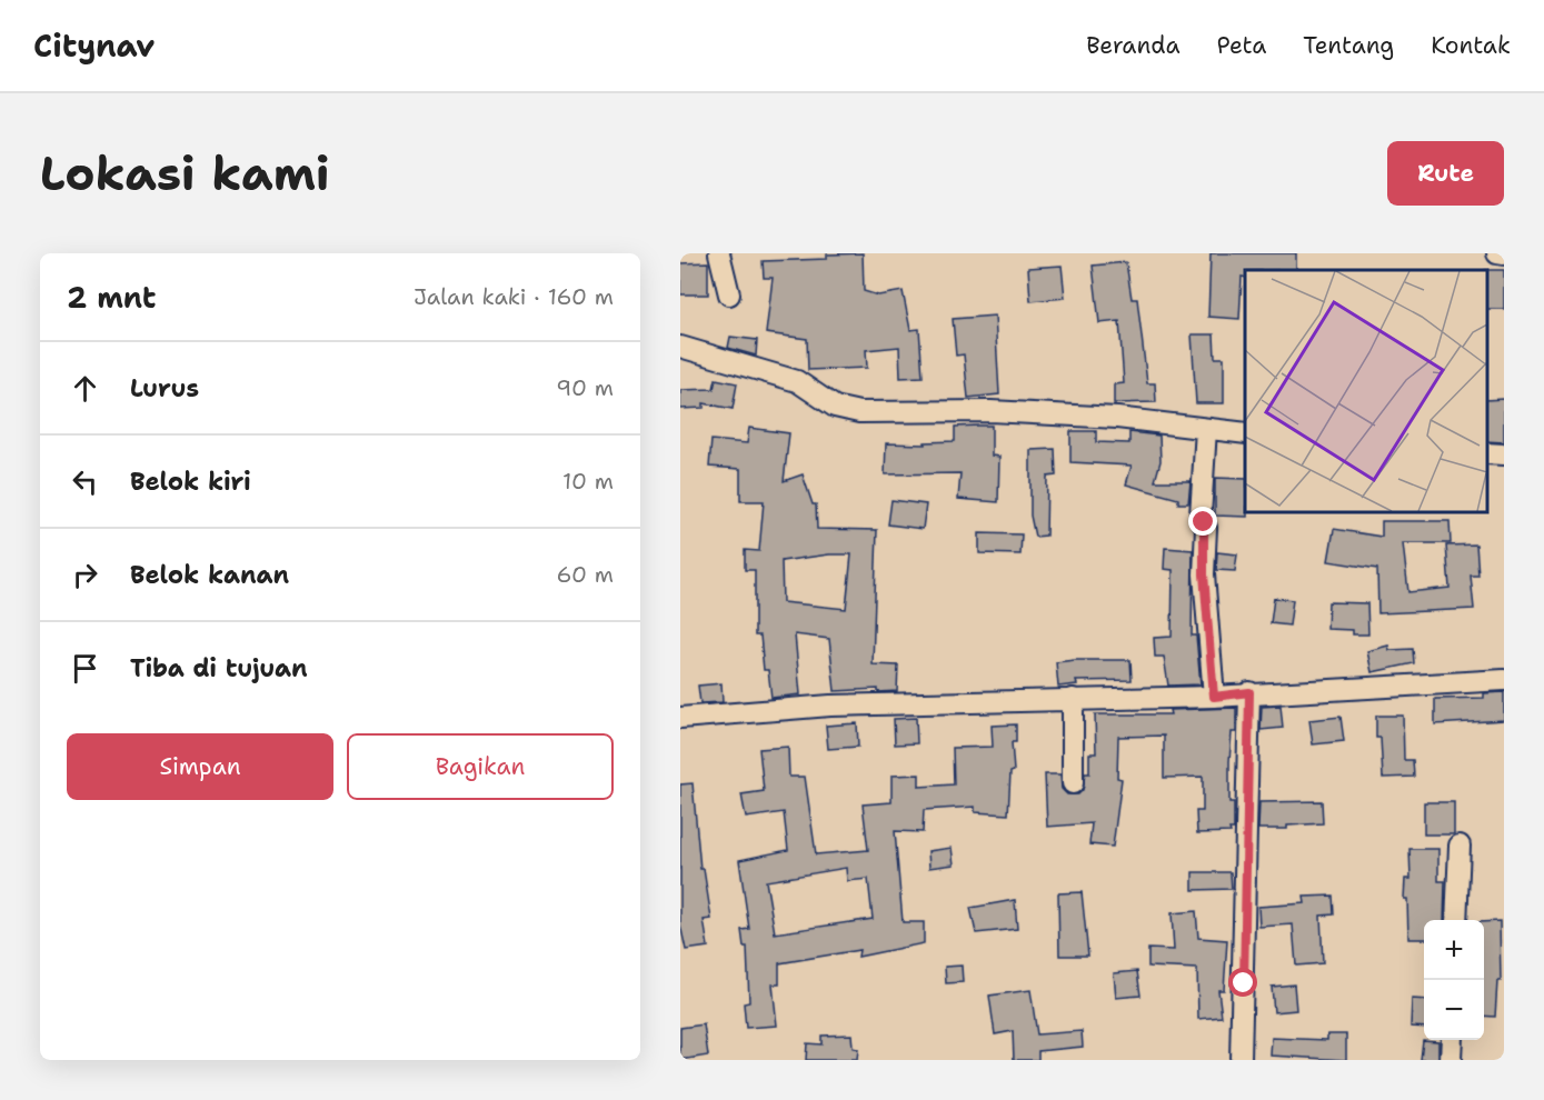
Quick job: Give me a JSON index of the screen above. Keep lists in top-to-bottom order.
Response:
{
  "page": {
    "header": "Citynav",
    "nav": [
      "Beranda",
      "Peta",
      "Tentang",
      "Kontak"
    ],
    "buttons": [
      "Rute",
      ["Simpan", "Bagikan"]
    ],
    "title": "Lokasi kami",
    "heading": ["2 mnt", "Jalan kaki · 160 m"],
    "list": [
      ["Lurus", "90 m"],
      ["Belok kiri", "10 m"],
      ["Belok kanan", "60 m"],
      "Tiba di tujuan"
    ],
    "map_buttons": ["+", "−"]
  }
}
